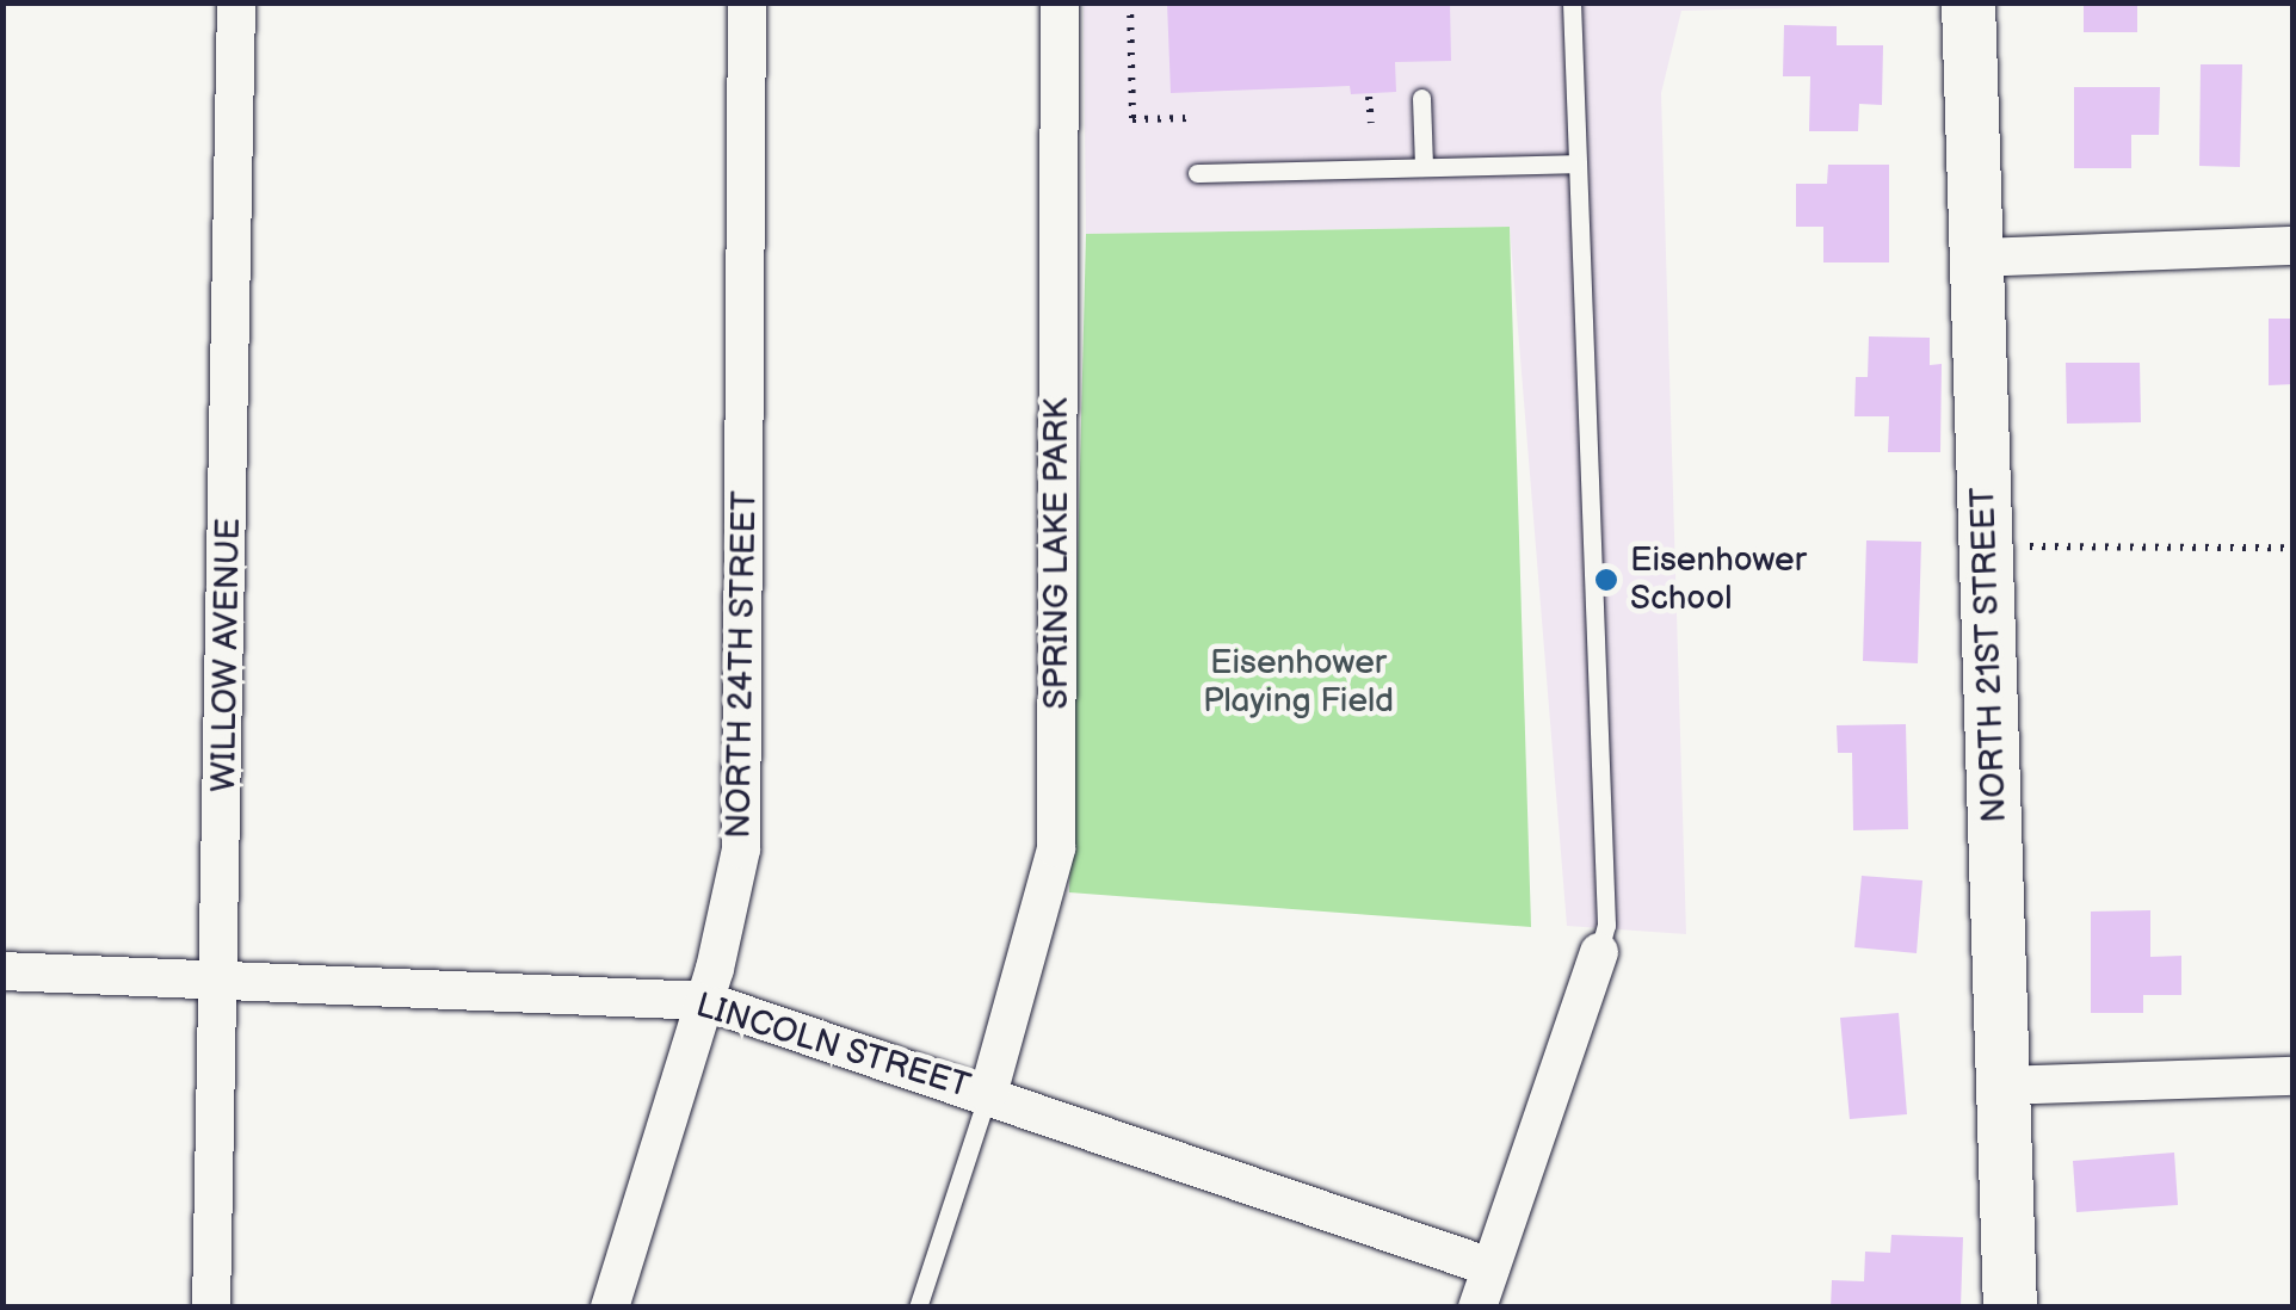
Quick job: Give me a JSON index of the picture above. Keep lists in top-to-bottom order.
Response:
{
  "streets": {
    "main road": ["NORTH 21ST STREET"],
    "street": [
      "SPRING LAKE PARK",
      "WILLOW AVENUE",
      "NORTH 24TH STREET",
      "LINCOLN STREET"
    ]
  },
  "crossings": [
    ["SPRING LAKE PARK", "LINCOLN STREET"],
    ["WILLOW AVENUE", "LINCOLN STREET"],
    ["NORTH 24TH STREET", "LINCOLN STREET"]
  ],
  "parks": ["Eisenhower Playing Field"],
  "places": ["Eisenhower School"]
}
